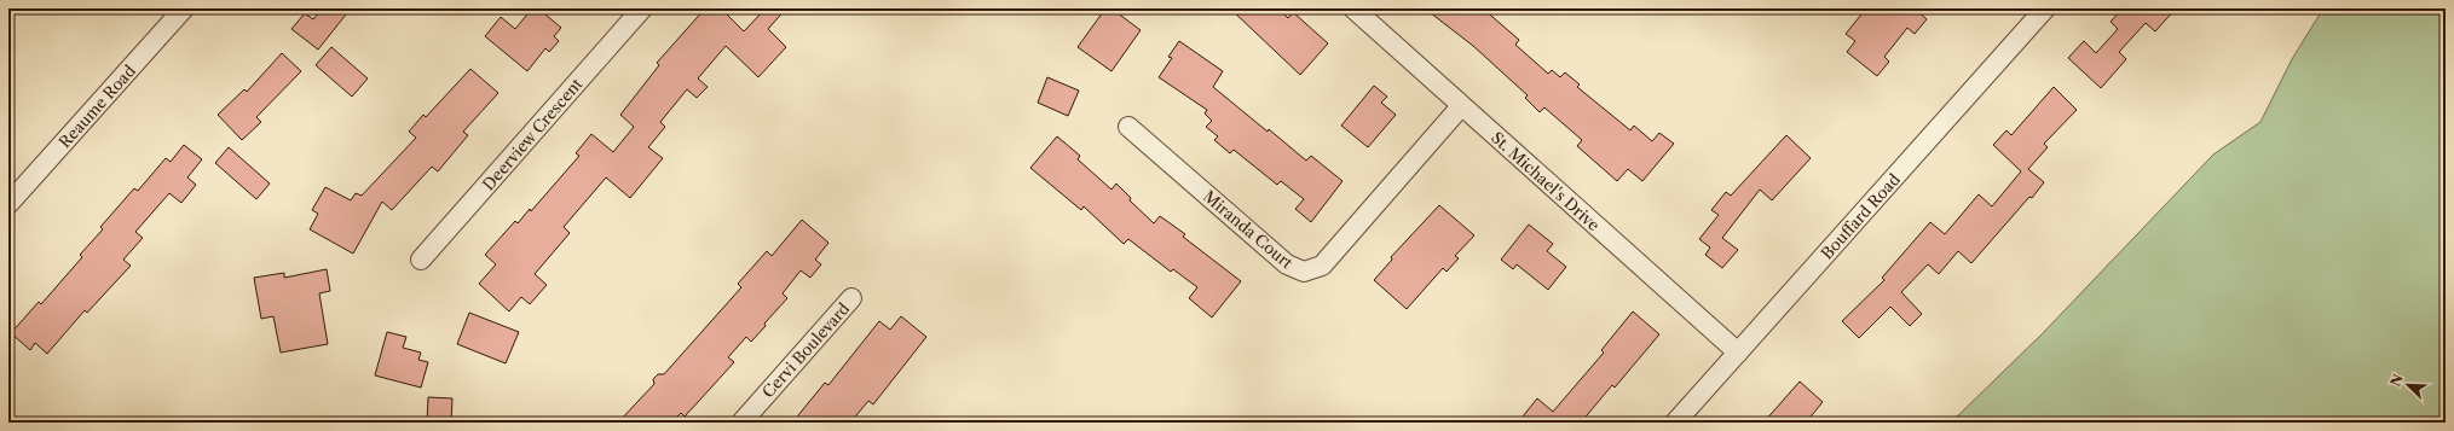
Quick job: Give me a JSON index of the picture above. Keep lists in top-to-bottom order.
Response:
{
  "streets": {
    "street": [
      "Reaume Road",
      "Deerview Crescent",
      "St. Michael's Drive",
      "Bouffard Road",
      "Miranda Court",
      "Cervi Boulevard"
    ]
  },
  "crossings": [
    ["St. Michael's Drive", "Bouffard Road"],
    ["St. Michael's Drive", "Miranda Court"]
  ],
  "north": "top left"
}
